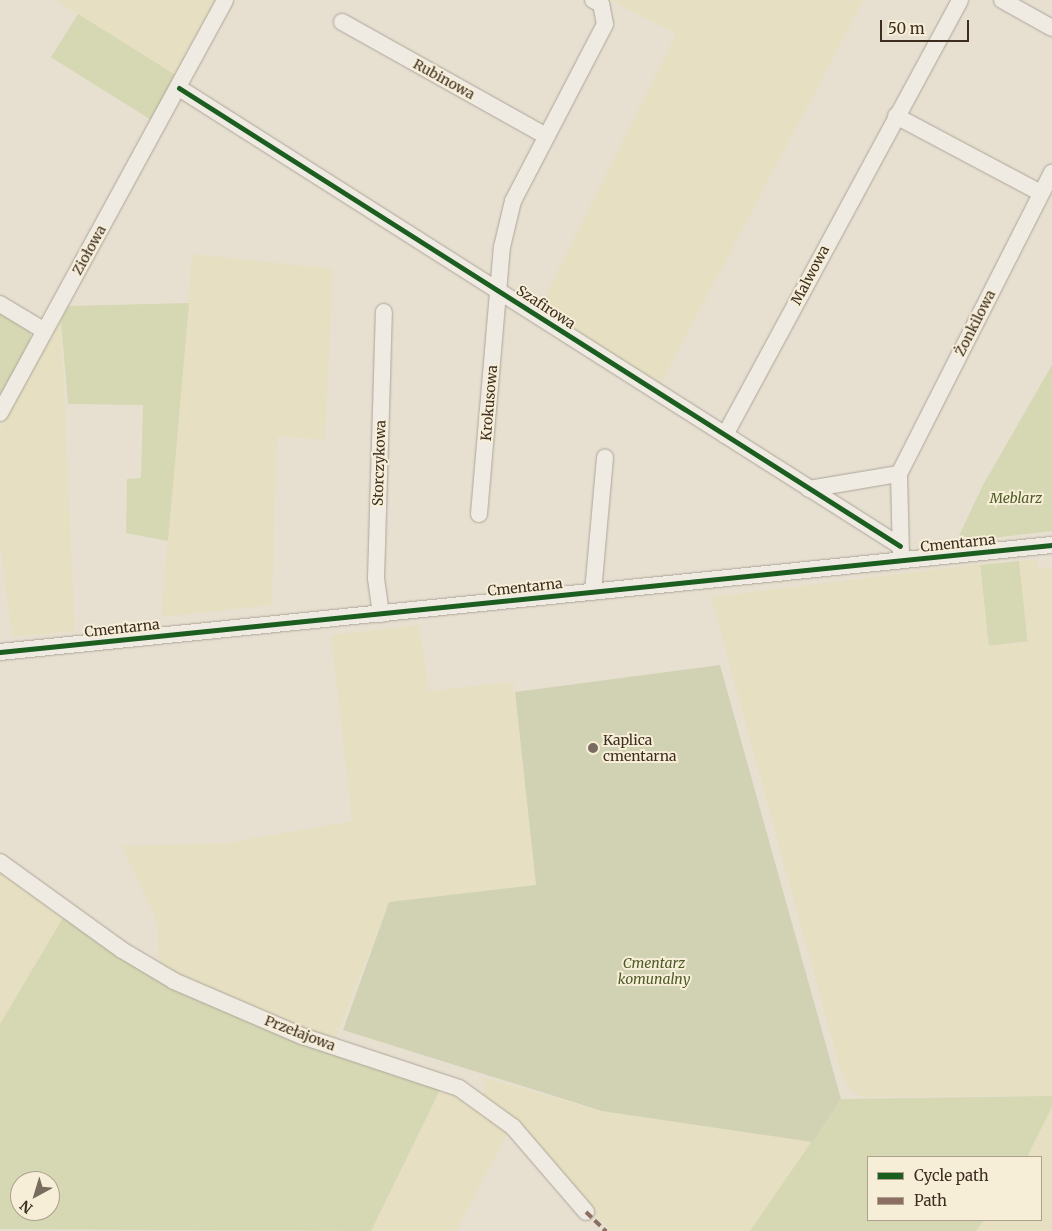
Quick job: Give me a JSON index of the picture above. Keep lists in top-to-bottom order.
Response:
{
  "streets": {
    "street": [
      "Rubinowa",
      "Ziołowa",
      "Malwowa",
      "Szafirowa",
      "Żonkilowa",
      "Krokusowa",
      "Storczykowa",
      "Cmentarna",
      "Przełajowa"
    ]
  },
  "crossings": [
    ["Ziołowa", "Szafirowa"],
    ["Malwowa", "Szafirowa"],
    ["Szafirowa", "Żonkilowa"],
    ["Szafirowa", "Krokusowa"],
    ["Szafirowa", "Cmentarna"],
    ["Żonkilowa", "Cmentarna"],
    ["Storczykowa", "Cmentarna"]
  ],
  "parks": ["Meblarz", "Cmentarz komunalny"],
  "places": ["Kaplica cmentarna"],
  "legend": ["Cycle path", "Path"],
  "scale_bar": "50 m",
  "north": "bottom left"
}
